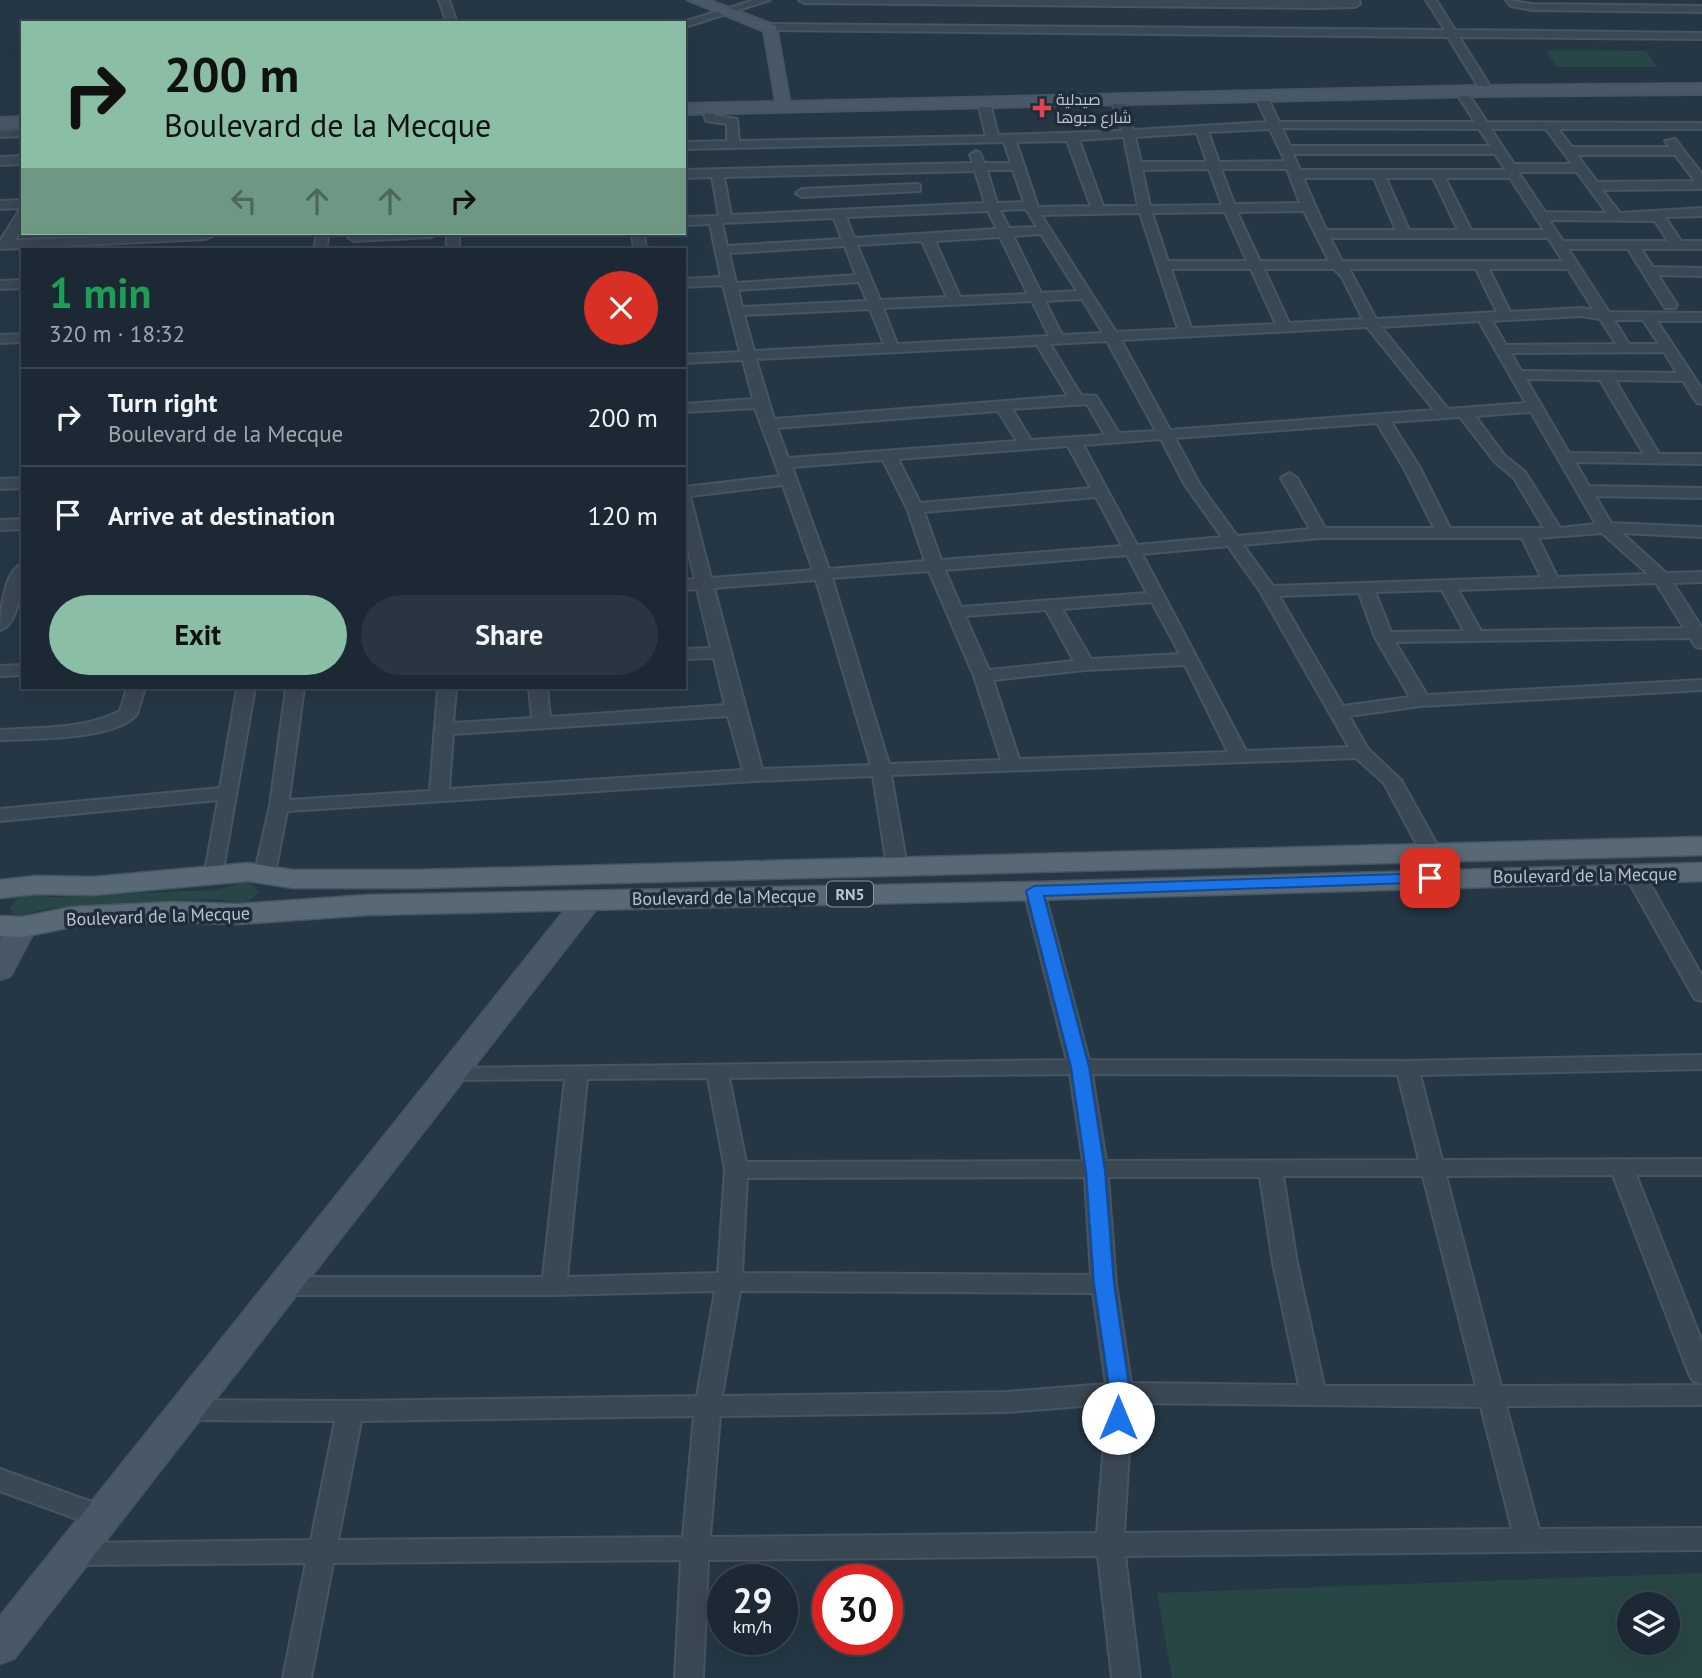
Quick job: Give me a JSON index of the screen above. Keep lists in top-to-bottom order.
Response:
{
  "streets": {
    "main road": ["Boulevard de la Mecque", "RN5"]
  },
  "places": {
    "health": ["صيدلية شارع حبوها"]
  },
  "page": {
    "turn": ["200 m", "Boulevard de la Mecque"],
    "heading": ["1 min", "320 m · 18:32"],
    "list": [
      {
        "name": "Turn right",
        "note": "Boulevard de la Mecque",
        "value": "200 m"
      },
      {
        "name": "Arrive at destination",
        "value": "120 m"
      }
    ],
    "buttons": ["Exit", "Share"],
    "speed": "29 km/h",
    "limit": "30"
  }
}
